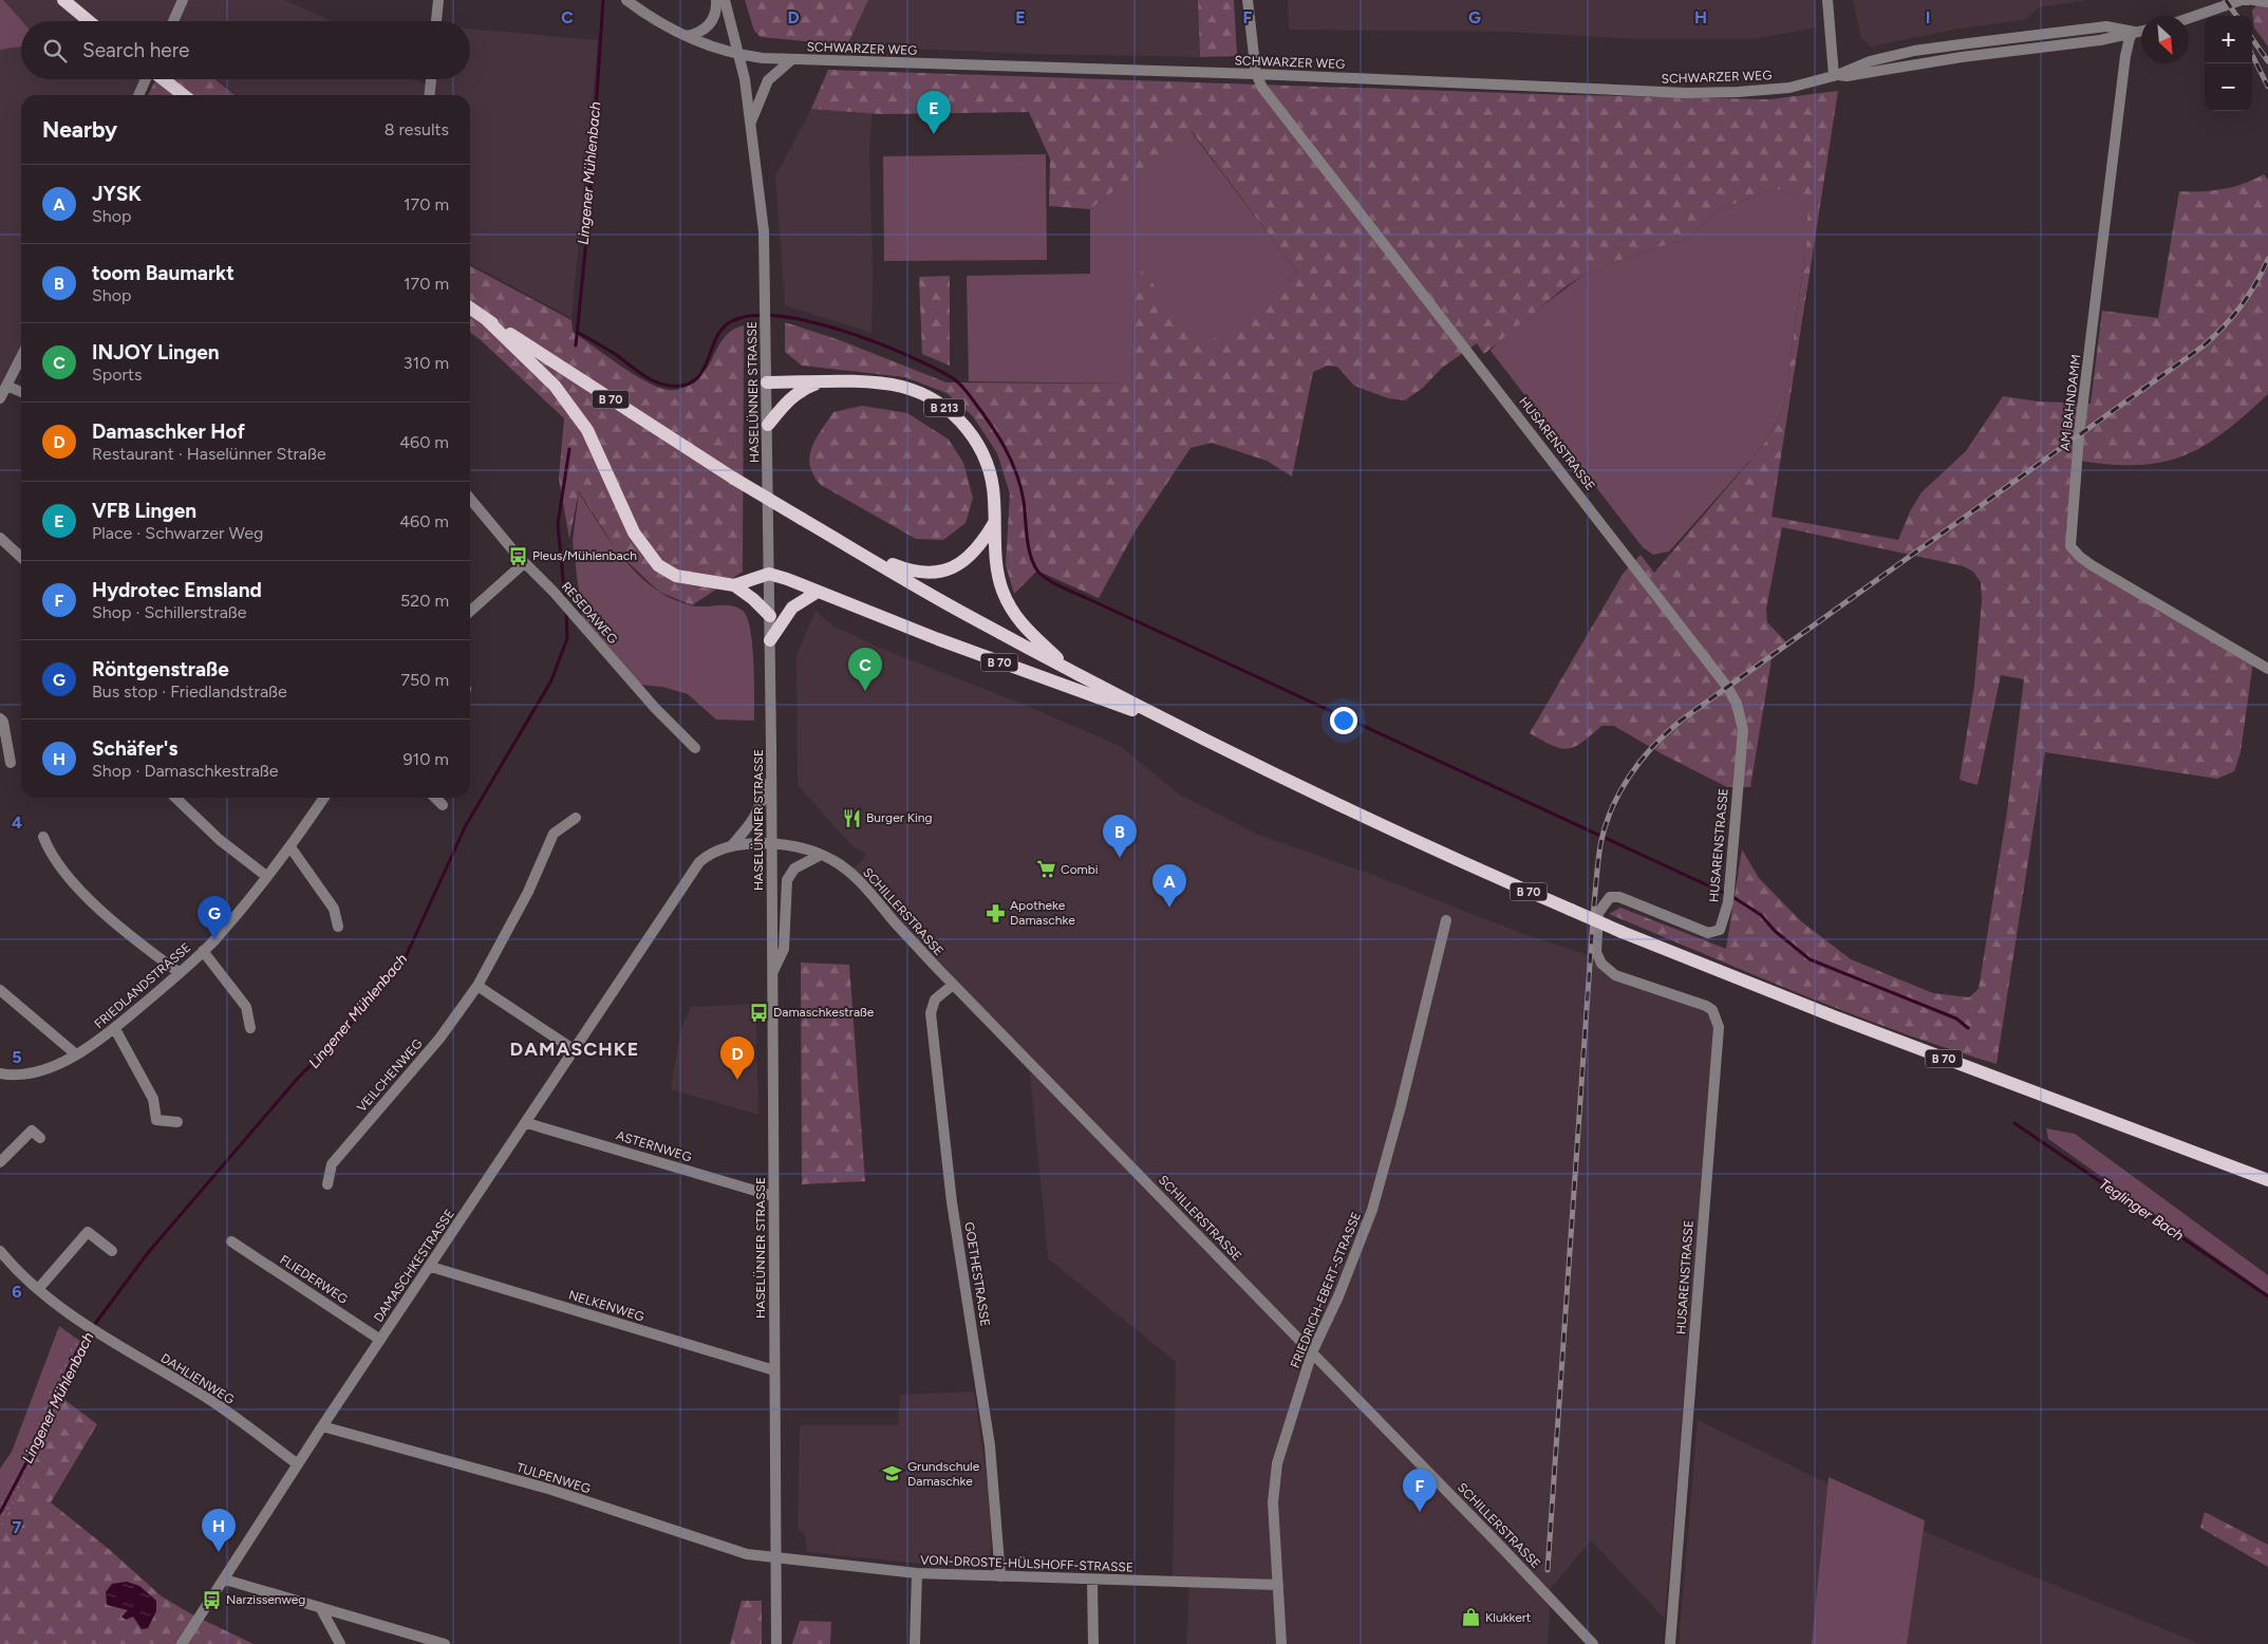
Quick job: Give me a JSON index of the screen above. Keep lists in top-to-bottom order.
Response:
{
  "streets": {
    "main road": ["B 70", "B 213"],
    "street": [
      "SCHWARZER WEG",
      "HASELÜNNER STRASSE",
      "AM BAHNDAMM",
      "HUSARENSTRASSE",
      "RESEDAWEG",
      "SCHILLERSTRASSE",
      "FRIEDLANDSTRASSE",
      "VEILCHENWEG",
      "ASTERNWEG",
      "DAMASCHKESTRASSE",
      "GOETHESTRASSE",
      "FLIEDERWEG",
      "FRIEDRICH-EBERT-STRASSE",
      "NELKENWEG",
      "DAHLIENWEG",
      "TULPENWEG",
      "VON-DROSTE-HÜLSHOFF-STRASSE"
    ]
  },
  "crossings": [
    ["SCHWARZER WEG", "HASELÜNNER STRASSE"],
    ["SCHWARZER WEG", "AM BAHNDAMM"],
    ["SCHWARZER WEG", "HUSARENSTRASSE"],
    ["HASELÜNNER STRASSE", "B 70"],
    ["HASELÜNNER STRASSE", "B 213"],
    ["HASELÜNNER STRASSE", "SCHILLERSTRASSE"],
    ["HASELÜNNER STRASSE", "ASTERNWEG"],
    ["HASELÜNNER STRASSE", "DAMASCHKESTRASSE"],
    ["HASELÜNNER STRASSE", "NELKENWEG"],
    ["HASELÜNNER STRASSE", "TULPENWEG"],
    ["HASELÜNNER STRASSE", "VON-DROSTE-HÜLSHOFF-STRASSE"],
    ["SCHILLERSTRASSE", "DAMASCHKESTRASSE"],
    ["SCHILLERSTRASSE", "GOETHESTRASSE"],
    ["SCHILLERSTRASSE", "FRIEDRICH-EBERT-STRASSE"],
    ["ASTERNWEG", "DAMASCHKESTRASSE"],
    ["DAMASCHKESTRASSE", "FLIEDERWEG"],
    ["DAMASCHKESTRASSE", "NELKENWEG"],
    ["DAMASCHKESTRASSE", "DAHLIENWEG"],
    ["DAMASCHKESTRASSE", "TULPENWEG"],
    ["GOETHESTRASSE", "VON-DROSTE-HÜLSHOFF-STRASSE"],
    ["FRIEDRICH-EBERT-STRASSE", "VON-DROSTE-HÜLSHOFF-STRASSE"],
    ["TULPENWEG", "VON-DROSTE-HÜLSHOFF-STRASSE"]
  ],
  "districts": ["DAMASCHKE"],
  "water": ["Lingener Mühlenbach", "Teglinger Bach"],
  "places": {
    "bus stop": ["Pleus/Mühlenbach", "Damaschkestraße", "Narzissenweg"],
    "restaurant": ["Burger King"],
    "supermarket": ["Combi"],
    "pharmacy": ["Apotheke Damaschke"],
    "school or university": ["Grundschule Damaschke"],
    "shop": ["Klukkert"]
  },
  "north": "bottom right",
  "page": {
    "map_buttons": ["+", "−"],
    "search": "Search here",
    "pins": [
      "E",
      "C",
      "B",
      "A",
      "G",
      "D",
      "F",
      "H"
    ],
    "heading": ["Nearby", "8 results"],
    "list": [
      {
        "mark": "A",
        "name": "JYSK",
        "note": "Shop",
        "value": "170 m"
      },
      {
        "mark": "B",
        "name": "toom Baumarkt",
        "note": "Shop",
        "value": "170 m"
      },
      {
        "mark": "C",
        "name": "INJOY Lingen",
        "note": "Sports",
        "value": "310 m"
      },
      {
        "mark": "D",
        "name": "Damaschker Hof",
        "note": "Restaurant · Haselünner Straße",
        "value": "460 m"
      },
      {
        "mark": "E",
        "name": "VFB Lingen",
        "note": "Place · Schwarzer Weg",
        "value": "460 m"
      },
      {
        "mark": "F",
        "name": "Hydrotec Emsland",
        "note": "Shop · Schillerstraße",
        "value": "520 m"
      },
      {
        "mark": "G",
        "name": "Röntgenstraße",
        "note": "Bus stop · Friedlandstraße",
        "value": "750 m"
      },
      {
        "mark": "H",
        "name": "Schäfer's",
        "note": "Shop · Damaschkestraße",
        "value": "910 m"
      }
    ]
  },
  "grid": {
    "columns": [
      "C",
      "D",
      "E",
      "F",
      "G",
      "H",
      "I"
    ],
    "rows": [
      "4",
      "5",
      "6",
      "7"
    ]
  }
}
